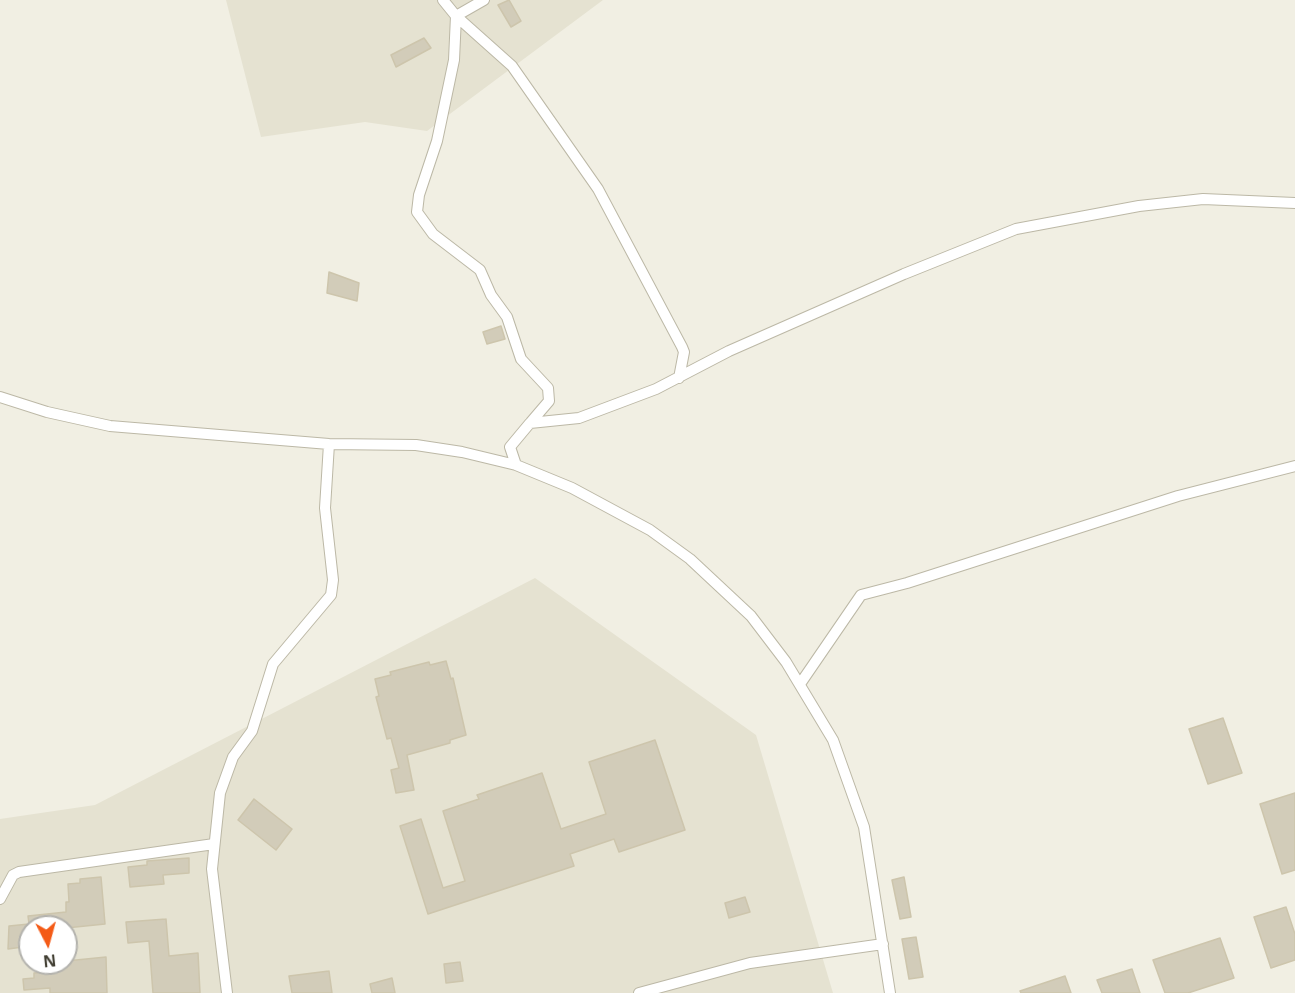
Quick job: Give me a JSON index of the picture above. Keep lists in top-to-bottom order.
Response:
{
  "north": "bottom"
}
